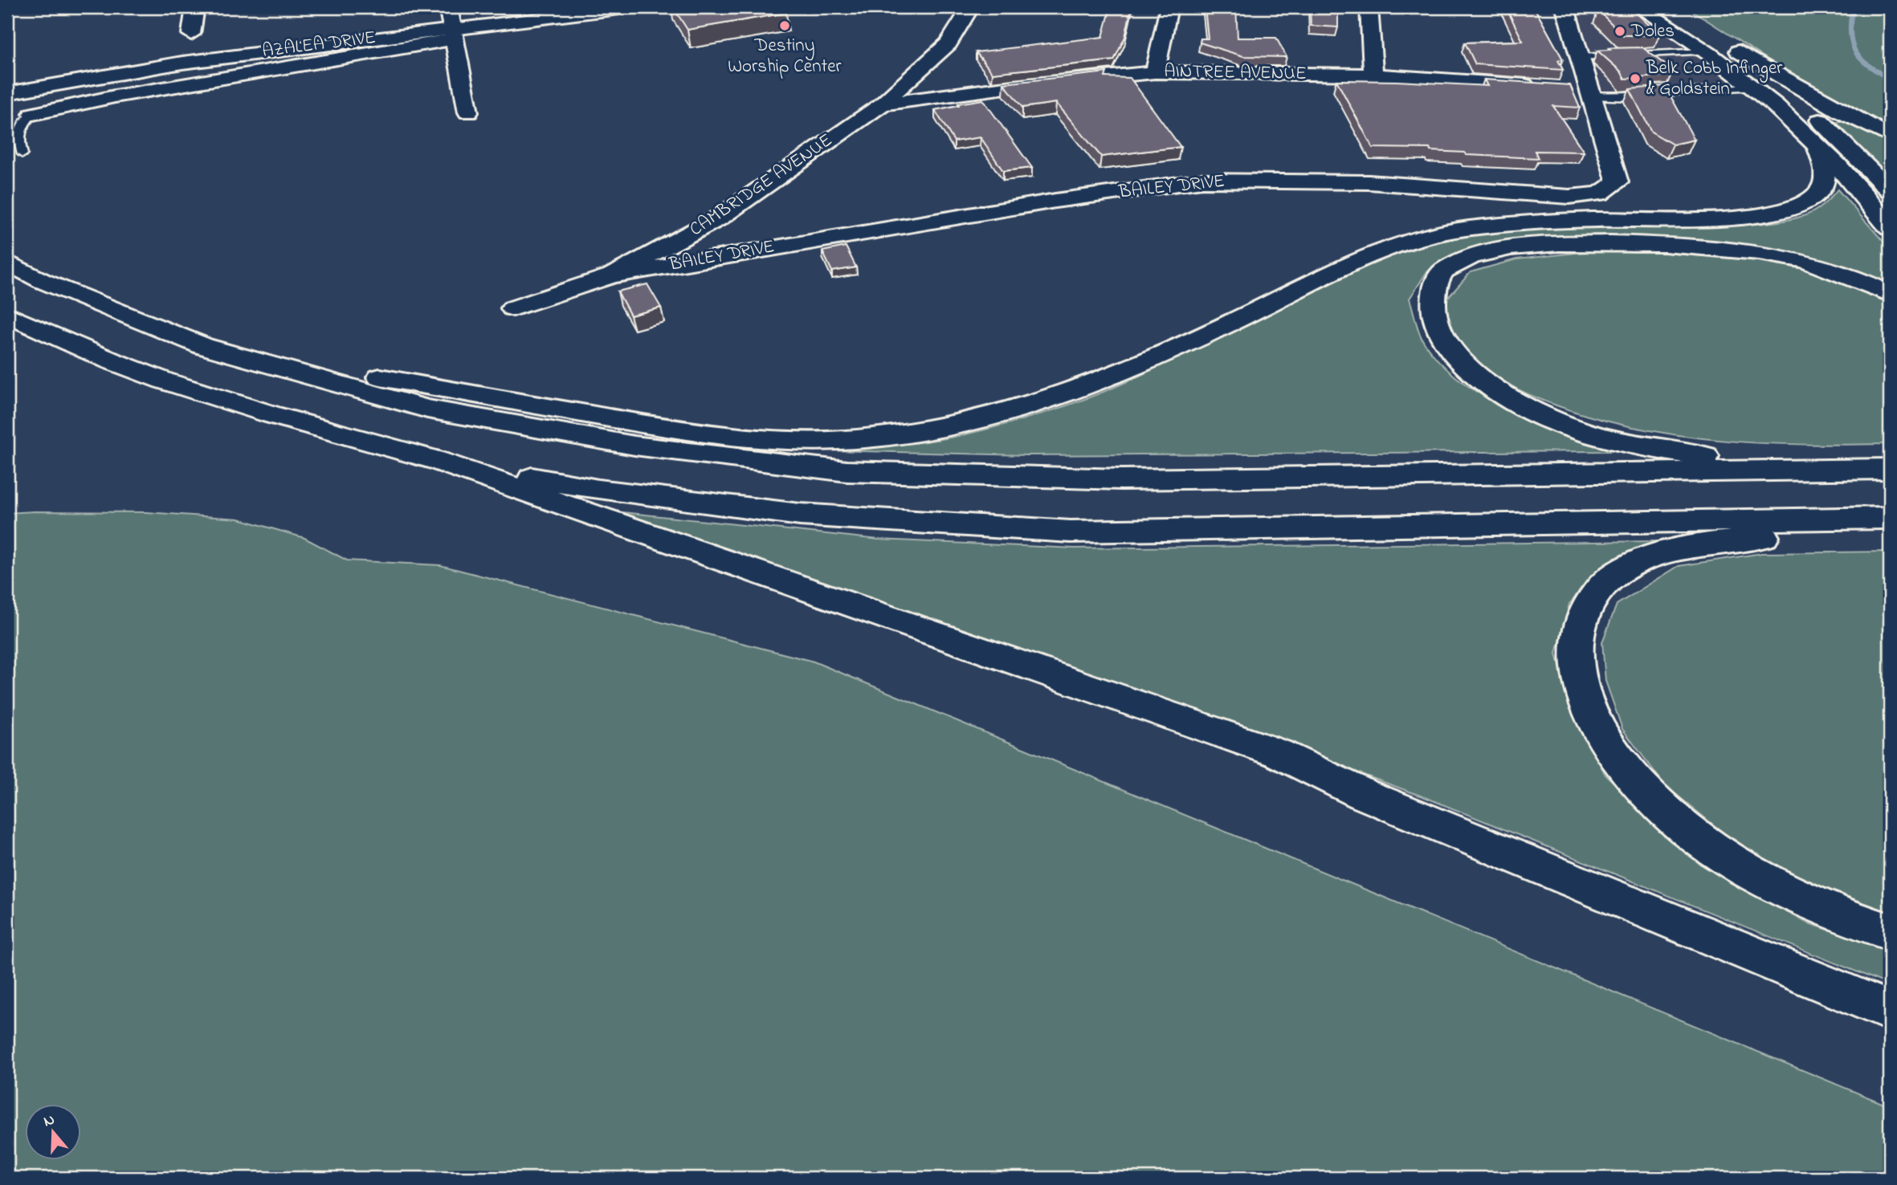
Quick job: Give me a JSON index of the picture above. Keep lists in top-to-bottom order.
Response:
{
  "streets": {
    "main road": [
      "AZALEA DRIVE",
      "AINTREE AVENUE",
      "CAMBRIDGE AVENUE",
      "BAILEY DRIVE"
    ]
  },
  "crossings": [
    ["AINTREE AVENUE", "CAMBRIDGE AVENUE"],
    ["CAMBRIDGE AVENUE", "BAILEY DRIVE"]
  ],
  "places": ["Destiny Worship Center", "Doles", "Belk Cobb Infinger & Goldstein"],
  "north": "top"
}
